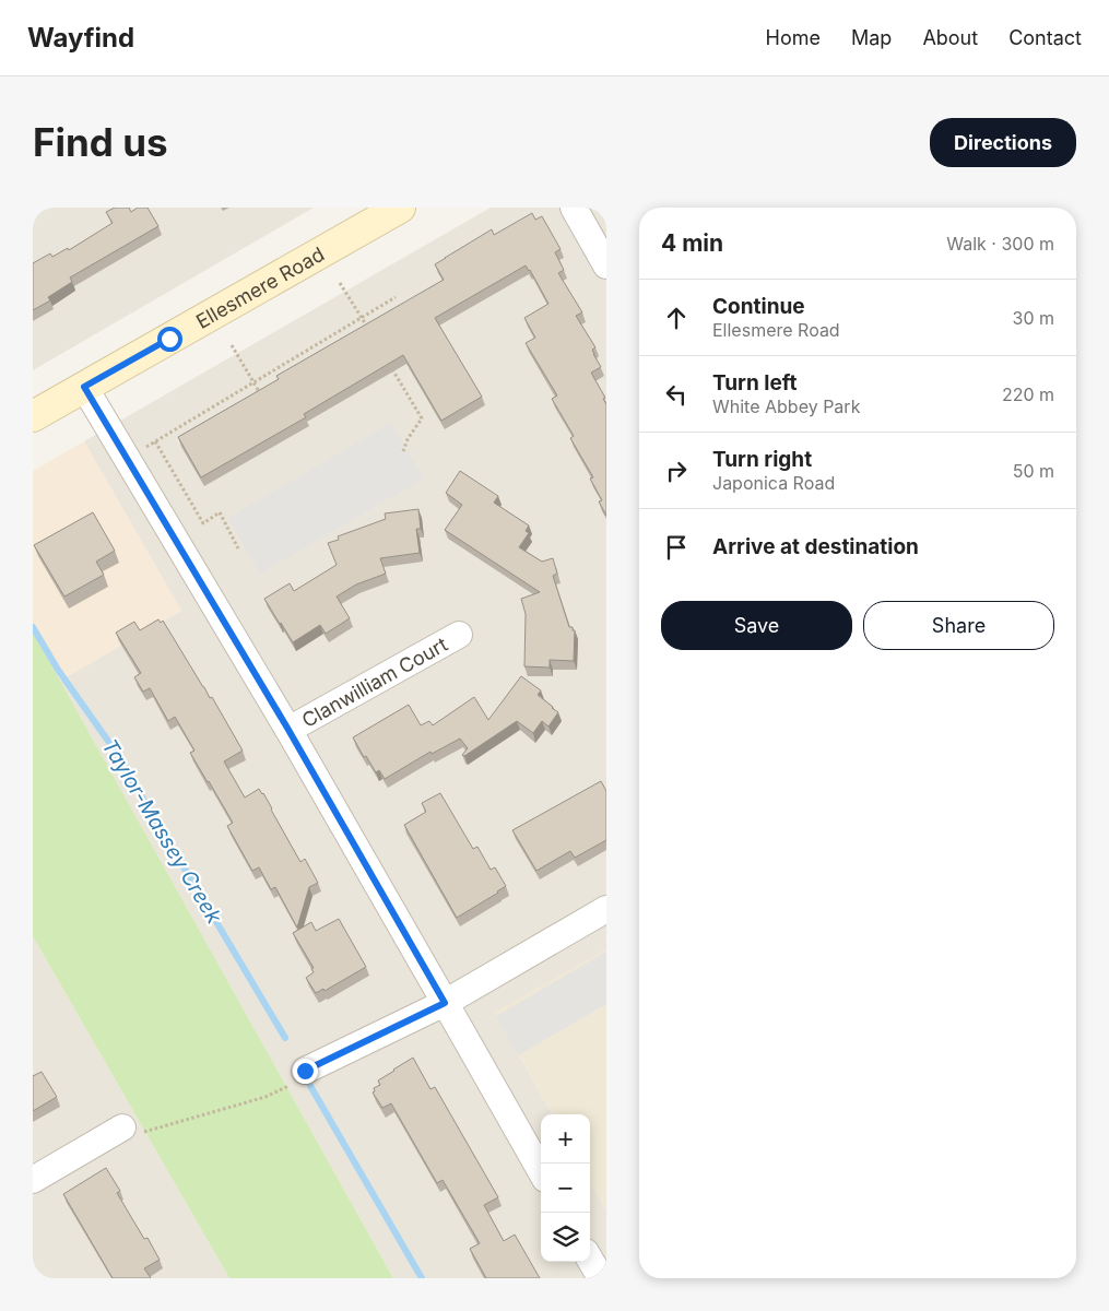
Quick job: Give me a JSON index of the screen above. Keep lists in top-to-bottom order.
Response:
{
  "streets": {
    "main road": ["Ellesmere Road"],
    "street": ["Clanwilliam Court"]
  },
  "water": ["Taylor-Massey Creek"],
  "page": {
    "header": "Wayfind",
    "nav": [
      "Home",
      "Map",
      "About",
      "Contact"
    ],
    "buttons": [
      "Directions",
      ["Save", "Share"]
    ],
    "title": "Find us",
    "heading": ["4 min", "Walk · 300 m"],
    "list": [
      ["Continue", "Ellesmere Road", "30 m"],
      ["Turn left", "White Abbey Park", "220 m"],
      ["Turn right", "Japonica Road", "50 m"],
      "Arrive at destination"
    ],
    "map_buttons": ["+", "−"]
  }
}
